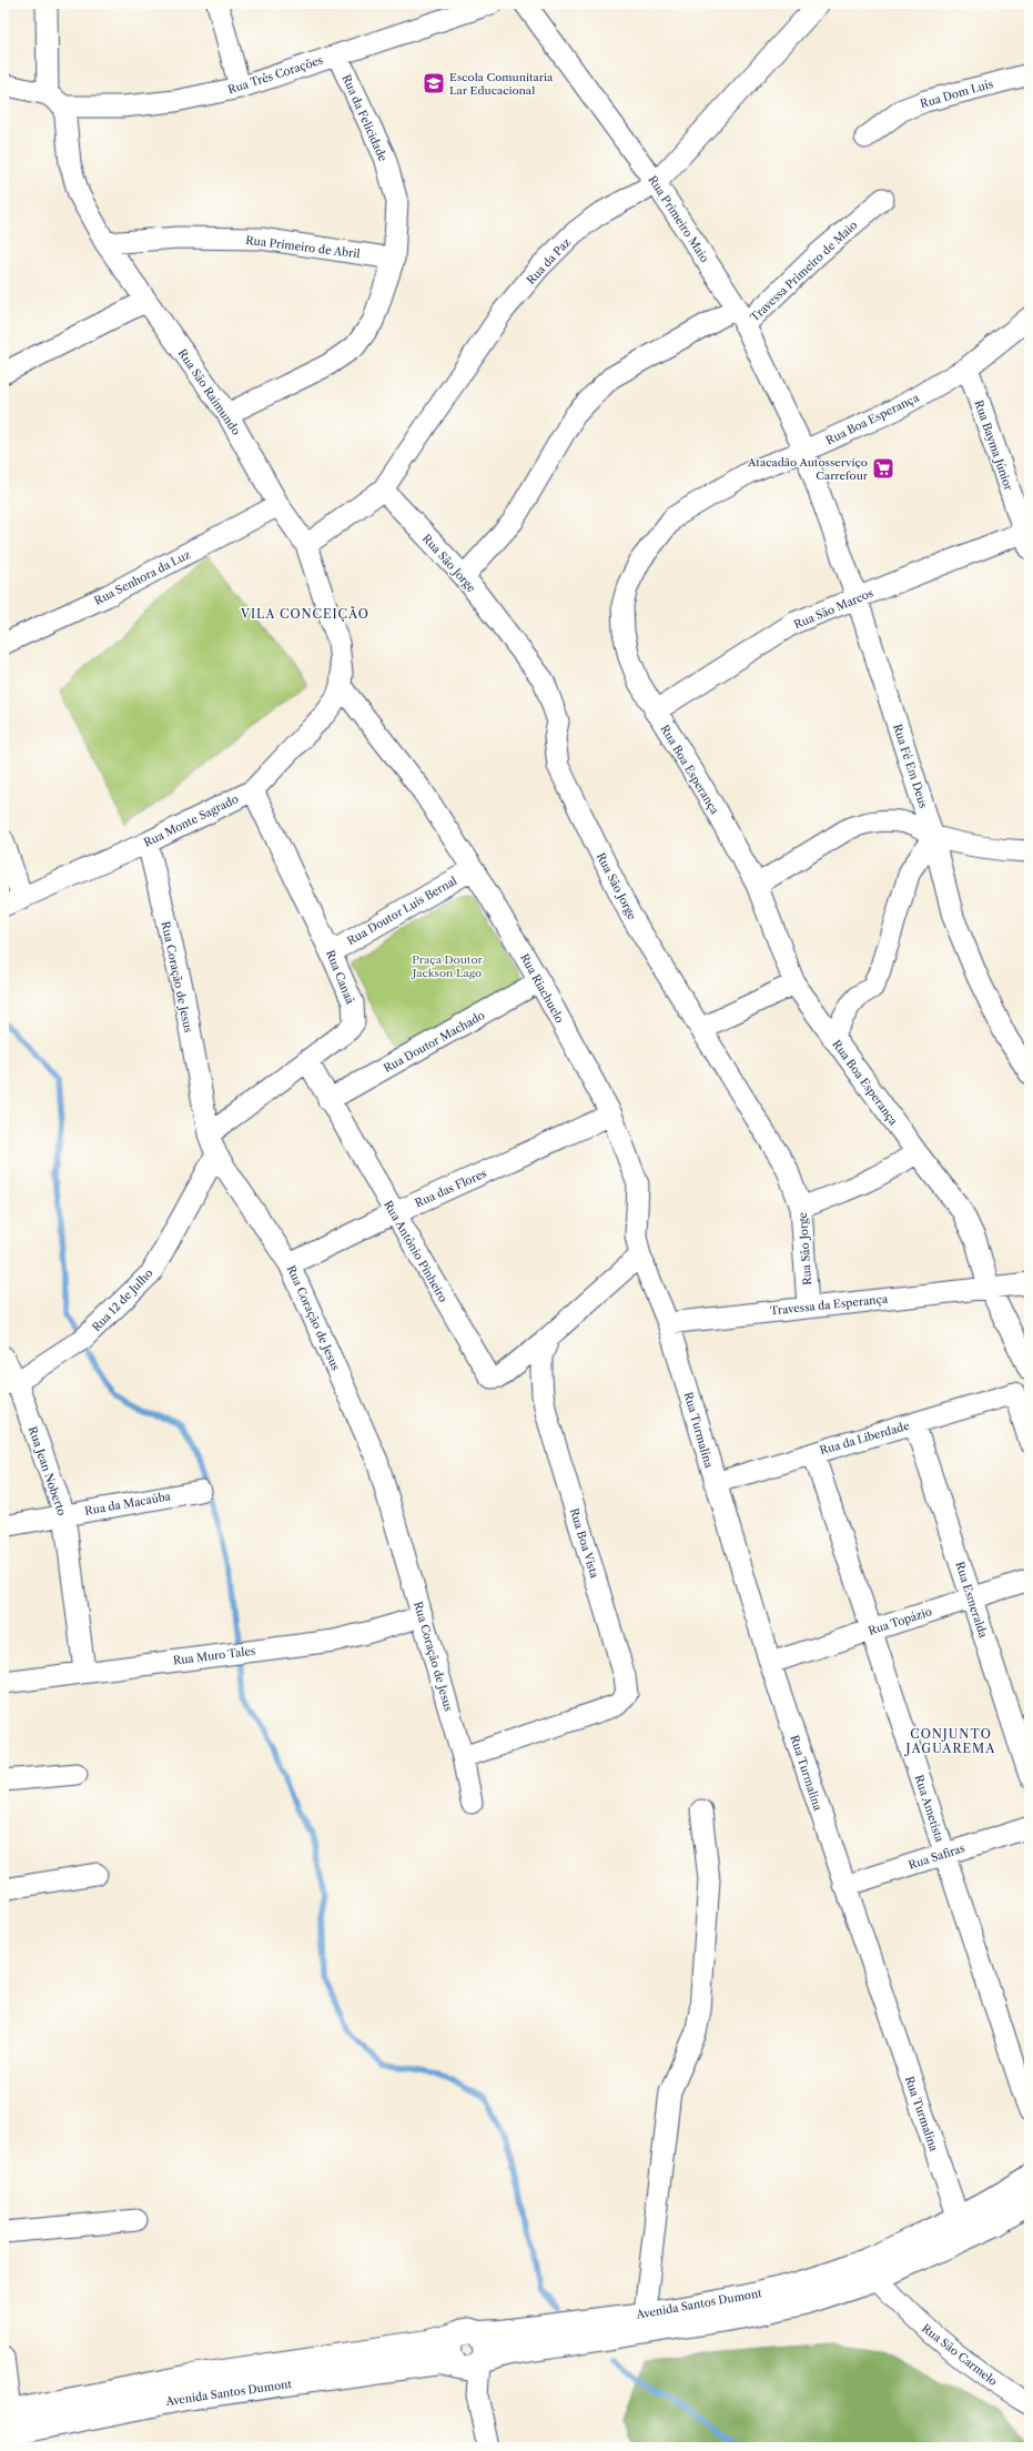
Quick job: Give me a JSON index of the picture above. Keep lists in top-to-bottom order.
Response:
{
  "streets": {
    "main road": ["Avenida Santos Dumont"],
    "street": [
      "Rua Três Corações",
      "Rua Dom Luís",
      "Rua da Felicidade",
      "Rua Primeiro Maio",
      "Rua Primeiro de Abril",
      "Rua da Paz",
      "Travessa Primeiro de Maio",
      "Rua São Raimundo",
      "Rua Boa Esperança",
      "Rua Bayma Júnior",
      "Rua São Jorge",
      "Rua Senhora da Luz",
      "Rua São Marcos",
      "Rua Fé Em Deus",
      "Rua Monte Sagrado",
      "Rua Doutor Luis Bernal",
      "Rua Coração de Jesus",
      "Rua Canaã",
      "Rua Riachuelo",
      "Rua Doutor Machado",
      "Rua das Flores",
      "Rua Antônio Pinheiro",
      "Rua 12 de Julho",
      "Travessa da Esperança",
      "Rua Turmalina",
      "Rua da Liberdade",
      "Rua Jean Noberto",
      "Rua da Macaúba",
      "Rua Boa Vista",
      "Rua Esmeralda",
      "Rua Topázio",
      "Rua Muro Tales",
      "Rua Ametista",
      "Rua Safiras",
      "Rua São Carmelo"
    ]
  },
  "crossings": [
    ["Rua Três Corações", "Rua da Felicidade"],
    ["Rua Três Corações", "Rua São Raimundo"],
    ["Rua da Felicidade", "Rua Primeiro de Abril"],
    ["Rua da Felicidade", "Rua São Raimundo"],
    ["Rua Primeiro Maio", "Rua da Paz"],
    ["Rua Primeiro Maio", "Travessa Primeiro de Maio"],
    ["Rua Primeiro Maio", "Rua Boa Esperança"],
    ["Rua Primeiro Maio", "Rua Fé Em Deus"],
    ["Rua Primeiro de Abril", "Rua São Raimundo"],
    ["Rua da Paz", "Rua São Raimundo"],
    ["Rua da Paz", "Rua São Jorge"],
    ["Travessa Primeiro de Maio", "Rua São Jorge"],
    ["Rua São Raimundo", "Rua Senhora da Luz"],
    ["Rua São Raimundo", "Rua Monte Sagrado"],
    ["Rua São Raimundo", "Rua Riachuelo"],
    ["Rua Boa Esperança", "Rua Bayma Júnior"],
    ["Rua Boa Esperança", "Rua São Marcos"],
    ["Rua Boa Esperança", "Rua Fé Em Deus"],
    ["Rua Boa Esperança", "Travessa da Esperança"],
    ["Rua Bayma Júnior", "Rua São Marcos"],
    ["Rua São Jorge", "Travessa da Esperança"],
    ["Rua São Marcos", "Rua Fé Em Deus"],
    ["Rua Monte Sagrado", "Rua Coração de Jesus"],
    ["Rua Monte Sagrado", "Rua Canaã"],
    ["Rua Monte Sagrado", "Rua Riachuelo"],
    ["Rua Doutor Luis Bernal", "Rua Canaã"],
    ["Rua Doutor Luis Bernal", "Rua Riachuelo"],
    ["Rua Coração de Jesus", "Rua Canaã"],
    ["Rua Coração de Jesus", "Rua das Flores"],
    ["Rua Coração de Jesus", "Rua 12 de Julho"],
    ["Rua Coração de Jesus", "Rua Boa Vista"],
    ["Rua Coração de Jesus", "Rua Muro Tales"],
    ["Rua Canaã", "Rua Antônio Pinheiro"],
    ["Rua Riachuelo", "Rua Doutor Machado"],
    ["Rua Riachuelo", "Rua das Flores"],
    ["Rua Riachuelo", "Travessa da Esperança"],
    ["Rua Riachuelo", "Rua Turmalina"],
    ["Rua Riachuelo", "Rua Boa Vista"],
    ["Rua Doutor Machado", "Rua Antônio Pinheiro"],
    ["Rua das Flores", "Rua Antônio Pinheiro"],
    ["Rua Antônio Pinheiro", "Rua Boa Vista"],
    ["Rua 12 de Julho", "Rua Jean Noberto"],
    ["Travessa da Esperança", "Rua Turmalina"],
    ["Rua Turmalina", "Rua da Liberdade"],
    ["Rua Turmalina", "Rua Topázio"],
    ["Rua Turmalina", "Rua Safiras"],
    ["Rua Turmalina", "Avenida Santos Dumont"],
    ["Rua da Liberdade", "Rua Esmeralda"],
    ["Rua da Liberdade", "Rua Ametista"],
    ["Rua Jean Noberto", "Rua da Macaúba"],
    ["Rua Jean Noberto", "Rua Muro Tales"],
    ["Rua Esmeralda", "Rua Topázio"],
    ["Rua Topázio", "Rua Ametista"],
    ["Rua Ametista", "Rua Safiras"],
    ["Avenida Santos Dumont", "Rua São Carmelo"]
  ],
  "districts": ["VILA CONCEIÇÃO", "CONJUNTO JAGUAREMA"],
  "parks": ["Praça Doutor Jackson Lago"],
  "places": {
    "school or university": ["Escola Comunitaria Lar Educacional"],
    "supermarket": ["Atacadão Autosserviço Carrefour"]
  }
}
